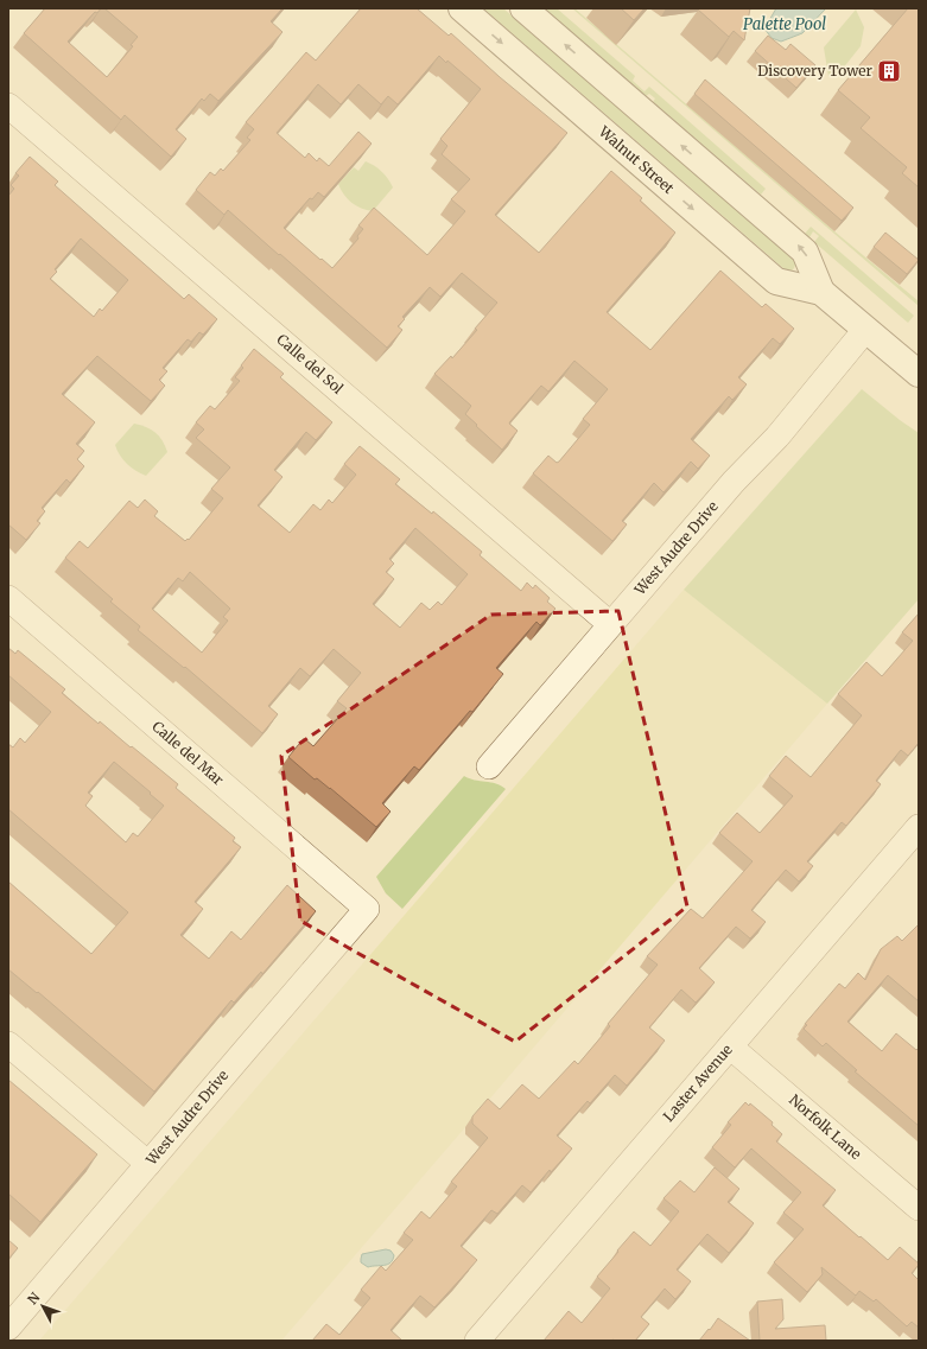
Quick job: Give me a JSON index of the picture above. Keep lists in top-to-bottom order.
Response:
{
  "streets": {
    "street": [
      "Walnut Street",
      "Calle del Sol",
      "West Audre Drive",
      "Calle del Mar",
      "Laster Avenue",
      "Norfolk Lane"
    ]
  },
  "crossings": [
    ["Walnut Street", "West Audre Drive"],
    ["Calle del Sol", "West Audre Drive"],
    ["West Audre Drive", "Calle del Mar"],
    ["Laster Avenue", "Norfolk Lane"]
  ],
  "water": ["Palette Pool"],
  "places": {
    "building": ["Discovery Tower"]
  },
  "north": "top left"
}
